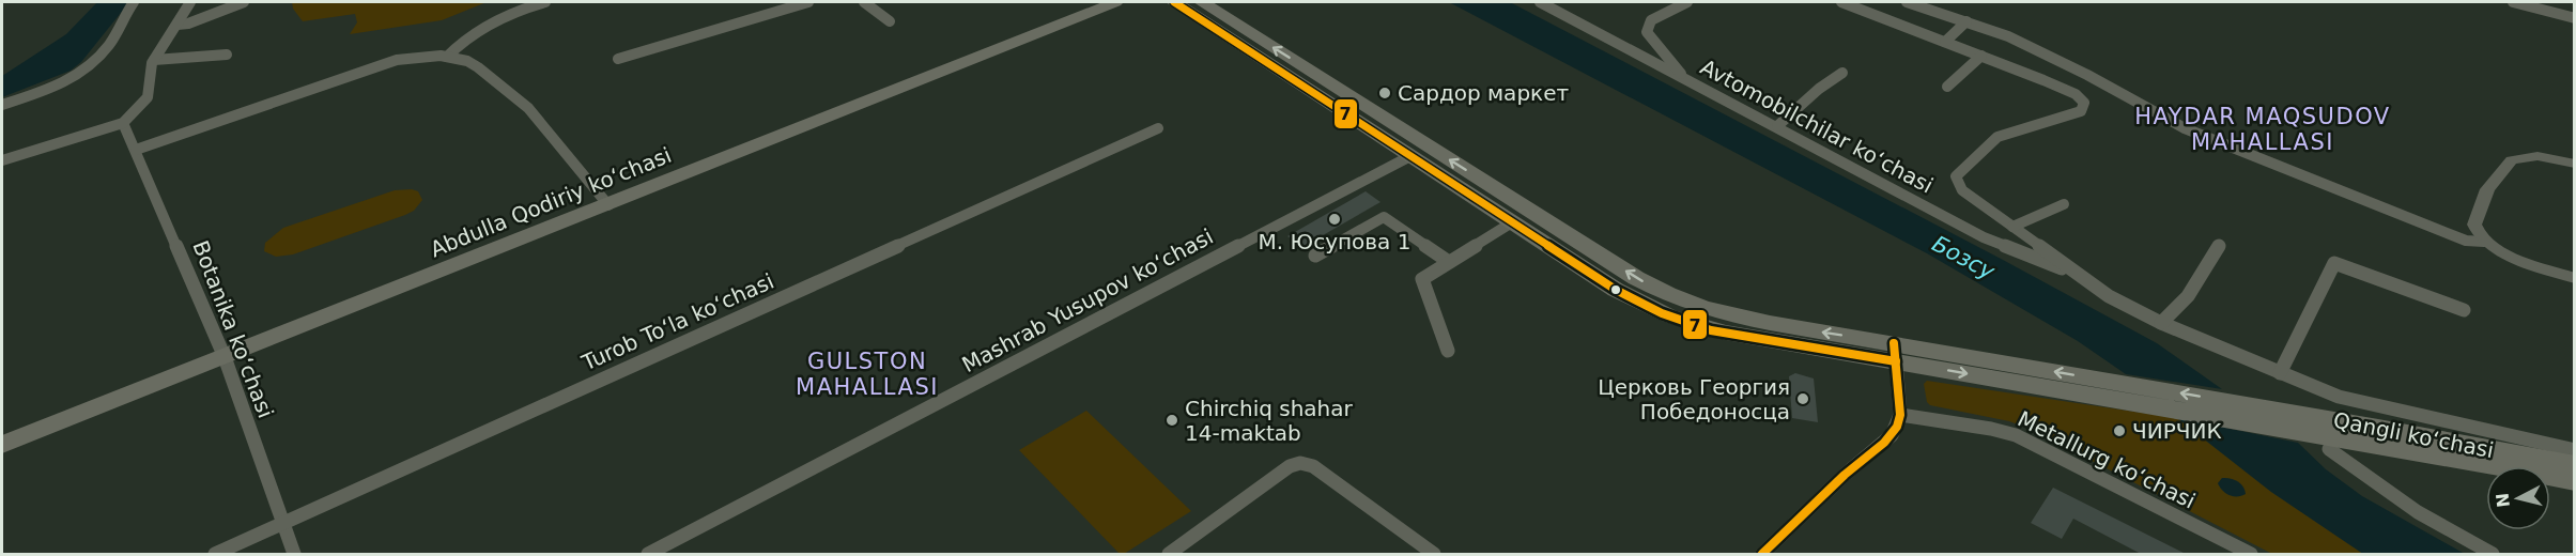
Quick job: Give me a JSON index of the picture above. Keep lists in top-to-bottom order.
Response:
{
  "streets": {
    "main road": ["Abdulla Qodiriy ko‘chasi", "Qangli ko‘chasi"],
    "street": [
      "Avtomobilchilar ko‘chasi",
      "Mashrab Yusupov ko‘chasi",
      "Turob To‘la ko‘chasi",
      "Botanika ko‘chasi",
      "Metallurg ko‘chasi"
    ]
  },
  "crossings": [
    ["Avtomobilchilar ko‘chasi", "Qangli ko‘chasi"],
    ["Abdulla Qodiriy ko‘chasi", "Botanika ko‘chasi"],
    ["Turob To‘la ko‘chasi", "Botanika ko‘chasi"]
  ],
  "districts": ["HAYDAR MAQSUDOV MAHALLASI", "GULSTON MAHALLASI"],
  "water": ["Бозсу"],
  "places": [
    "Сардор маркет",
    "М. Юсупова 1",
    "Церковь Георгия Победоносца",
    "Chirchiq shahar 14-maktab",
    "ЧИРЧИК"
  ],
  "lines": ["transit line 7"],
  "north": "left"
}
